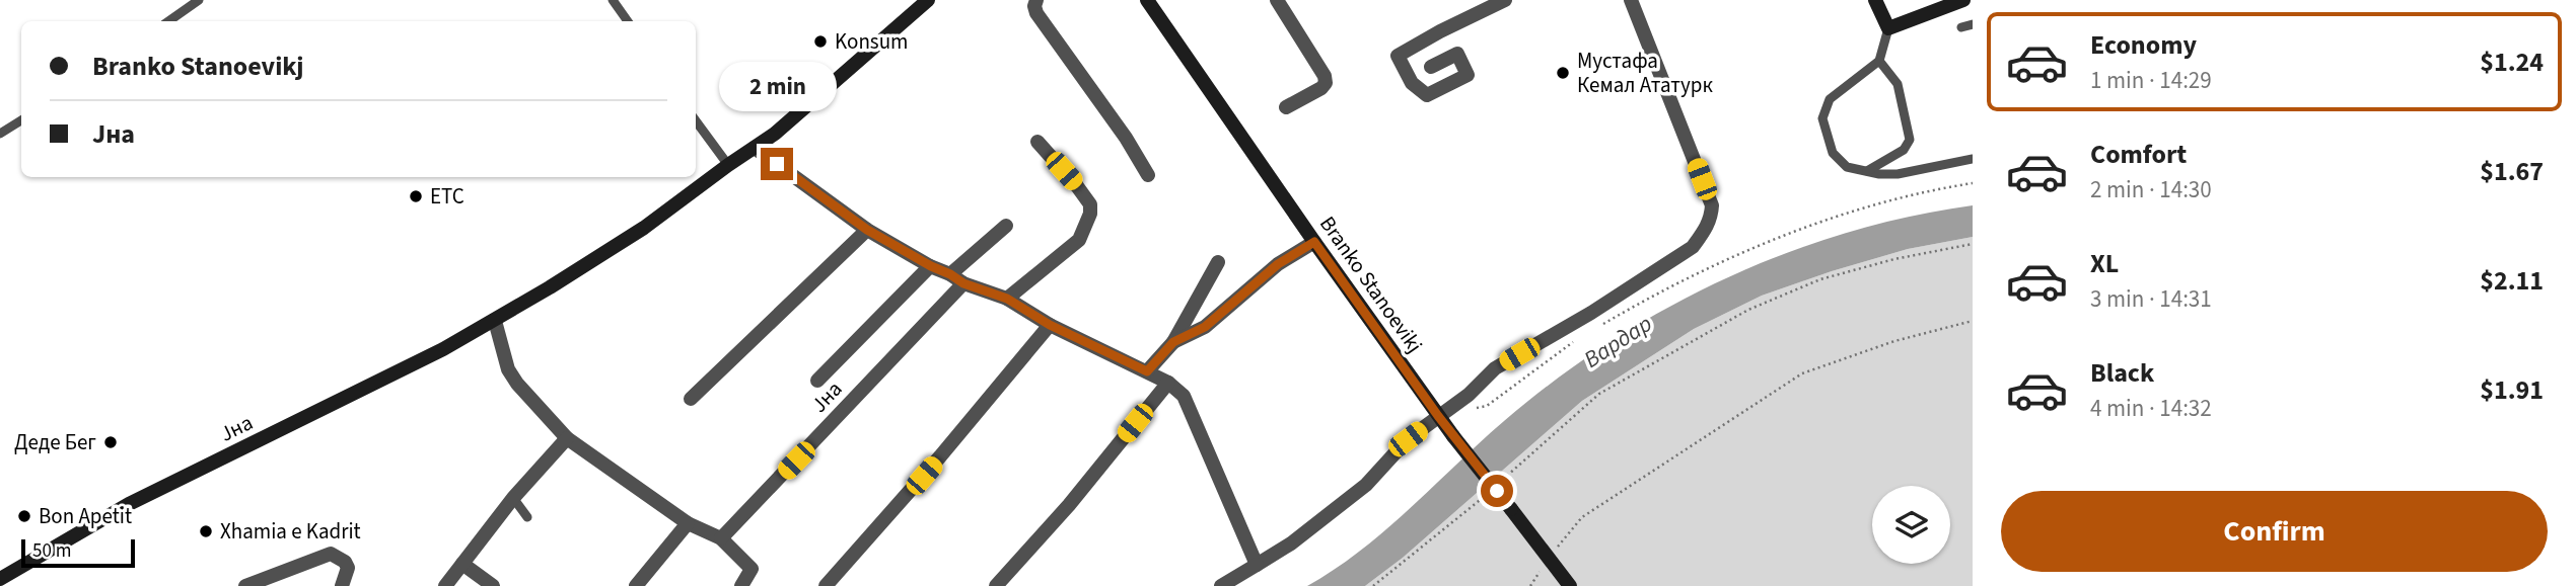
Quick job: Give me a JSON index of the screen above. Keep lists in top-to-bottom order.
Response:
{
  "streets": {
    "street": ["Branko Stanoevikj", "Јна"]
  },
  "water": ["Вардар"],
  "places": [
    "Konsum",
    "Мустафа Кемал Ататурк",
    "ETC",
    "Деде Бег",
    "Bon Apetit",
    "Xhamia e Kadrit"
  ],
  "scale_bar": "50 m",
  "page": {
    "list": [
      {
        "name": "Economy",
        "note": "1 min · 14:29",
        "value": "$1.24"
      },
      {
        "name": "Comfort",
        "note": "2 min · 14:30",
        "value": "$1.67"
      },
      {
        "name": "XL",
        "note": "3 min · 14:31",
        "value": "$2.11"
      },
      {
        "name": "Black",
        "note": "4 min · 14:32",
        "value": "$1.91"
      }
    ],
    "banner": ["Branko Stanoevikj", "Јна"],
    "bubble": "2 min",
    "buttons": "Confirm",
    "scale": "50 m"
  }
}
